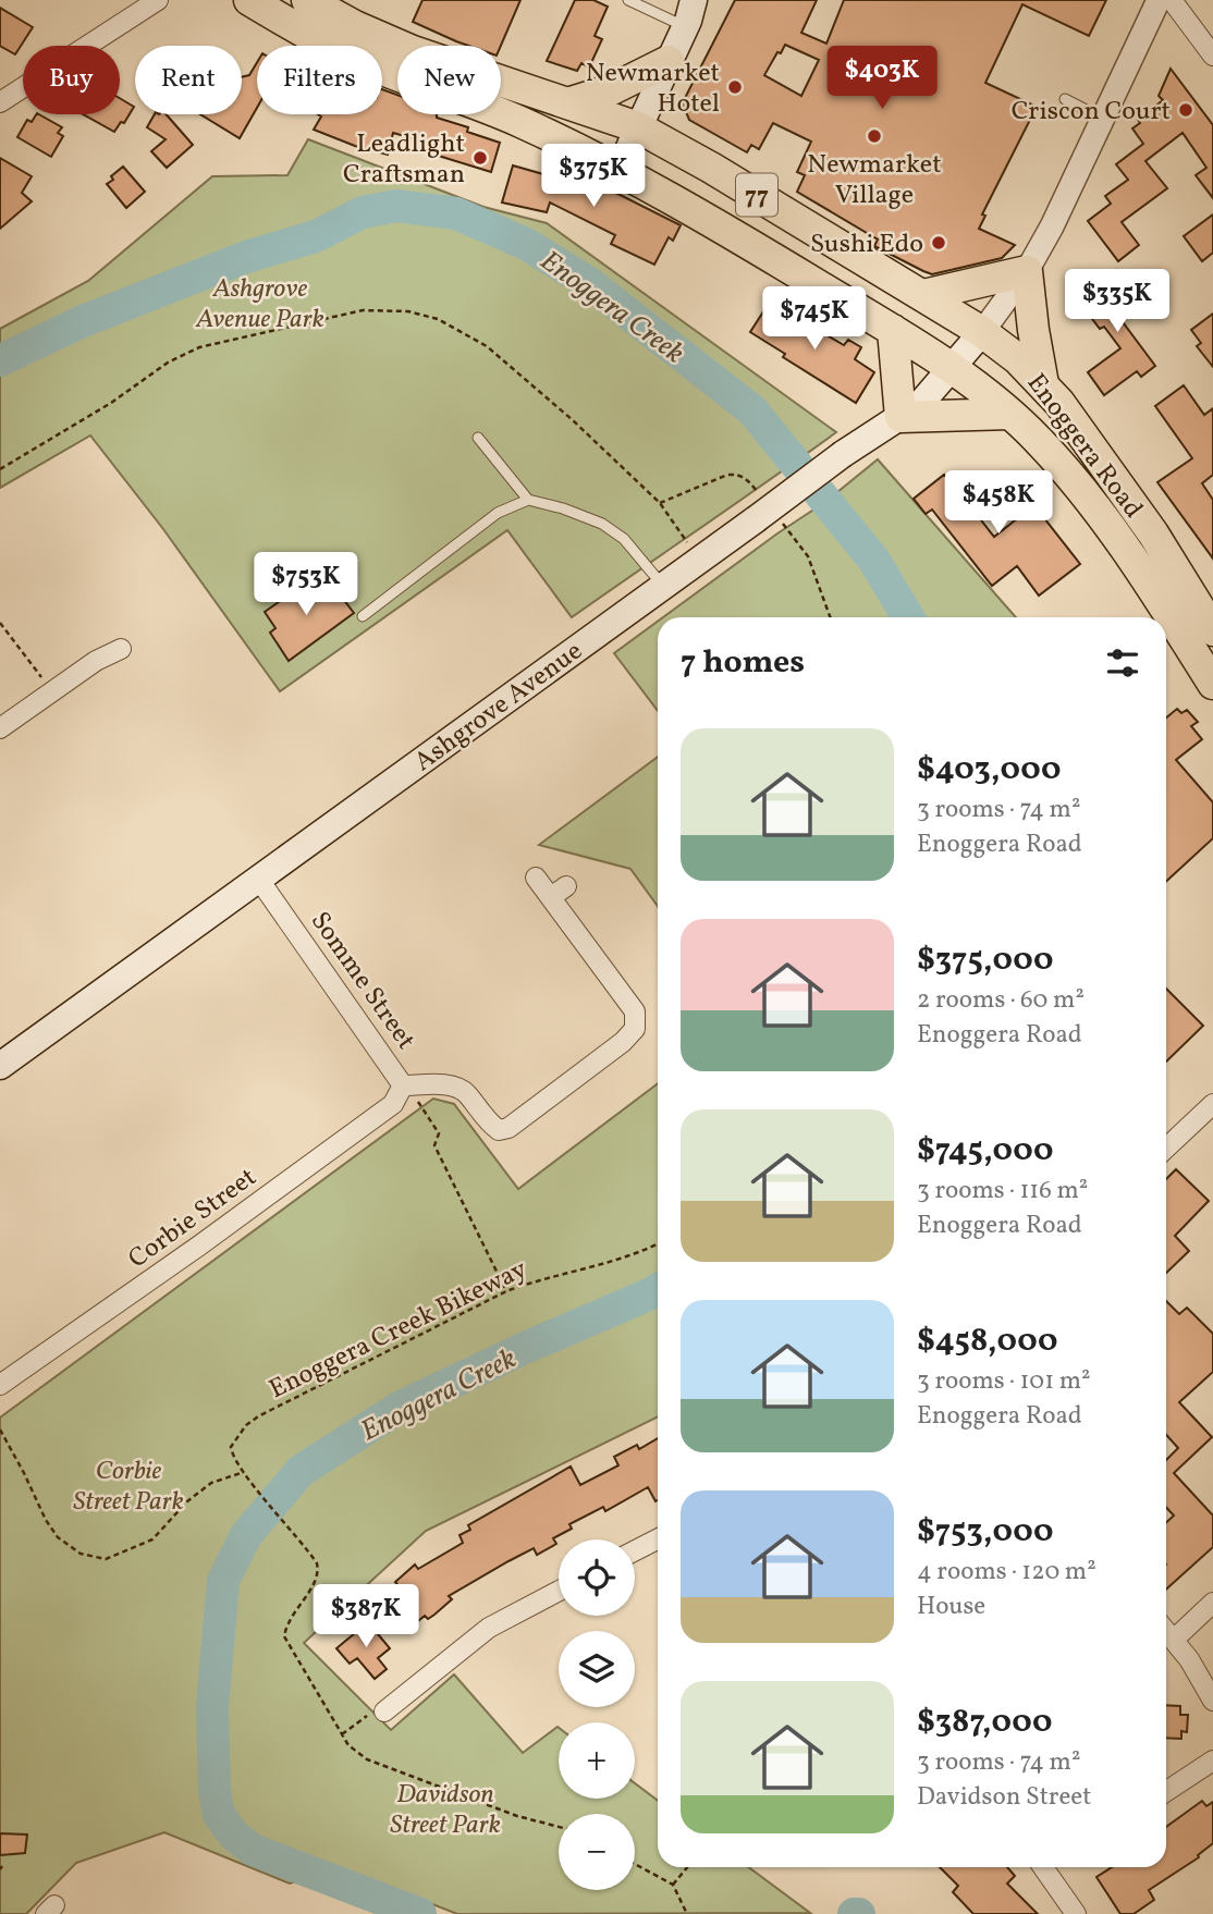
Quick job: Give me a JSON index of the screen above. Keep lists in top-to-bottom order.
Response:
{
  "streets": {
    "main road": ["77", "Enoggera Road", "Ashgrove Avenue"],
    "street": ["Somme Street", "Corbie Street"],
    "path": ["Enoggera Creek Bikeway"]
  },
  "crossings": [
    ["Enoggera Road", "Ashgrove Avenue"],
    ["Ashgrove Avenue", "Somme Street"],
    ["Somme Street", "Corbie Street"]
  ],
  "water": ["Enoggera Creek"],
  "parks": ["Ashgrove Avenue Park", "Corbie Street Park", "Davidson Street Park"],
  "places": [
    "Newmarket Hotel",
    "Criscon Court",
    "Newmarket Village",
    "Leadlight Craftsman",
    "Sushi Edo"
  ],
  "page": {
    "price": [
      "$403K",
      "$375K",
      "$335K",
      "$745K",
      "$458K",
      "$753K",
      "$387K"
    ],
    "chip": [
      "Buy",
      "Rent",
      "Filters",
      "New"
    ],
    "heading": "7 homes",
    "list": [
      {
        "name": "$403,000",
        "note": "3 rooms · 74 m² · Enoggera Road"
      },
      {
        "name": "$375,000",
        "note": "2 rooms · 60 m² · Enoggera Road"
      },
      {
        "name": "$745,000",
        "note": "3 rooms · 116 m² · Enoggera Road"
      },
      {
        "name": "$458,000",
        "note": "3 rooms · 101 m² · Enoggera Road"
      },
      {
        "name": "$753,000",
        "note": "4 rooms · 120 m² · House"
      },
      {
        "name": "$387,000",
        "note": "3 rooms · 74 m² · Davidson Street"
      }
    ],
    "map_buttons": ["+", "−"]
  }
}
